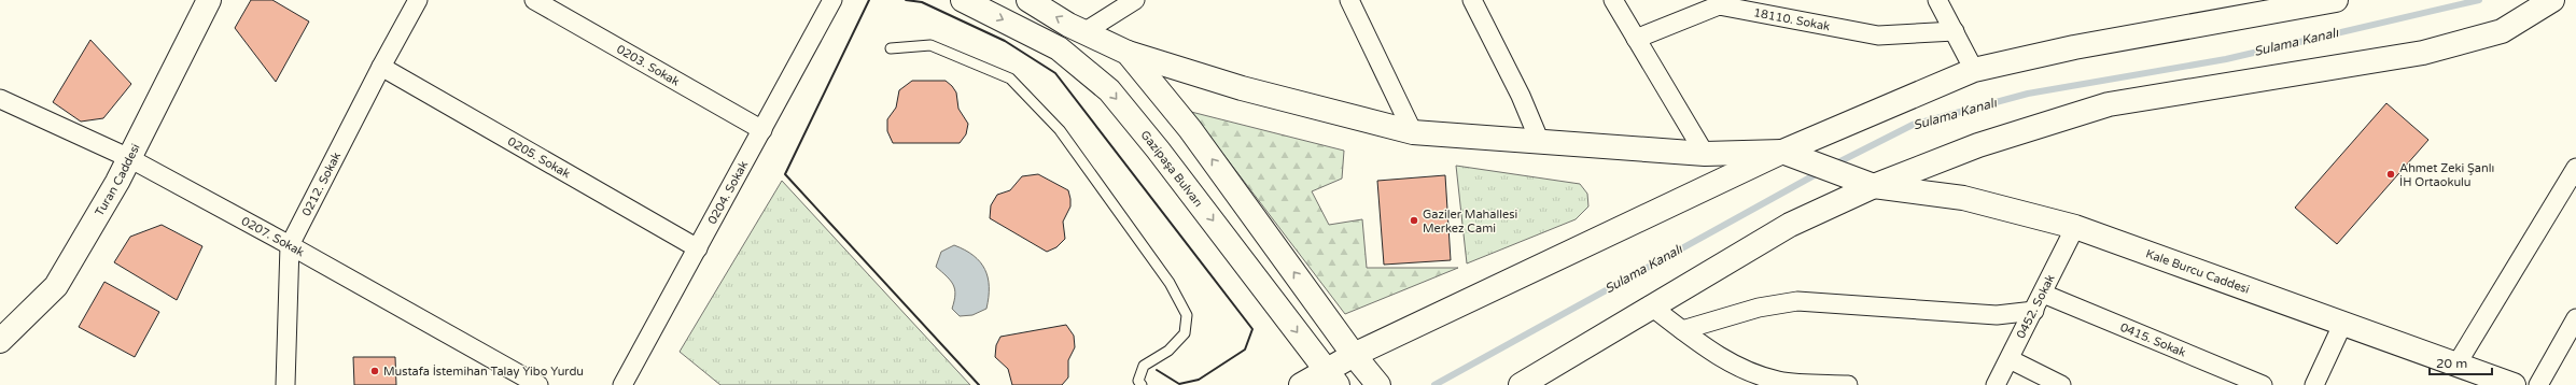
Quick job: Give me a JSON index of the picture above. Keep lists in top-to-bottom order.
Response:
{
  "streets": {
    "street": [
      "18110. Sokak",
      "0203. Sokak",
      "0205. Sokak",
      "Gazipaşa Bulvarı",
      "Turan Caddesi",
      "0212. Sokak",
      "0204. Sokak",
      "0207. Sokak",
      "Kale Burcu Caddesi",
      "0452. Sokak",
      "0415. Sokak"
    ]
  },
  "crossings": [
    ["0203. Sokak", "0204. Sokak"],
    ["0205. Sokak", "0212. Sokak"],
    ["0205. Sokak", "0204. Sokak"],
    ["Turan Caddesi", "0207. Sokak"],
    ["0212. Sokak", "0207. Sokak"],
    ["Kale Burcu Caddesi", "0452. Sokak"],
    ["0452. Sokak", "0415. Sokak"]
  ],
  "water": ["Sulama Kanalı"],
  "places": ["Ahmet Zeki Şanlı İH Ortaokulu", "Gaziler Mahallesi Merkez Cami", "Mustafa İstemihan Talay Yibo Yurdu"],
  "scale_bar": "20 m"
}
